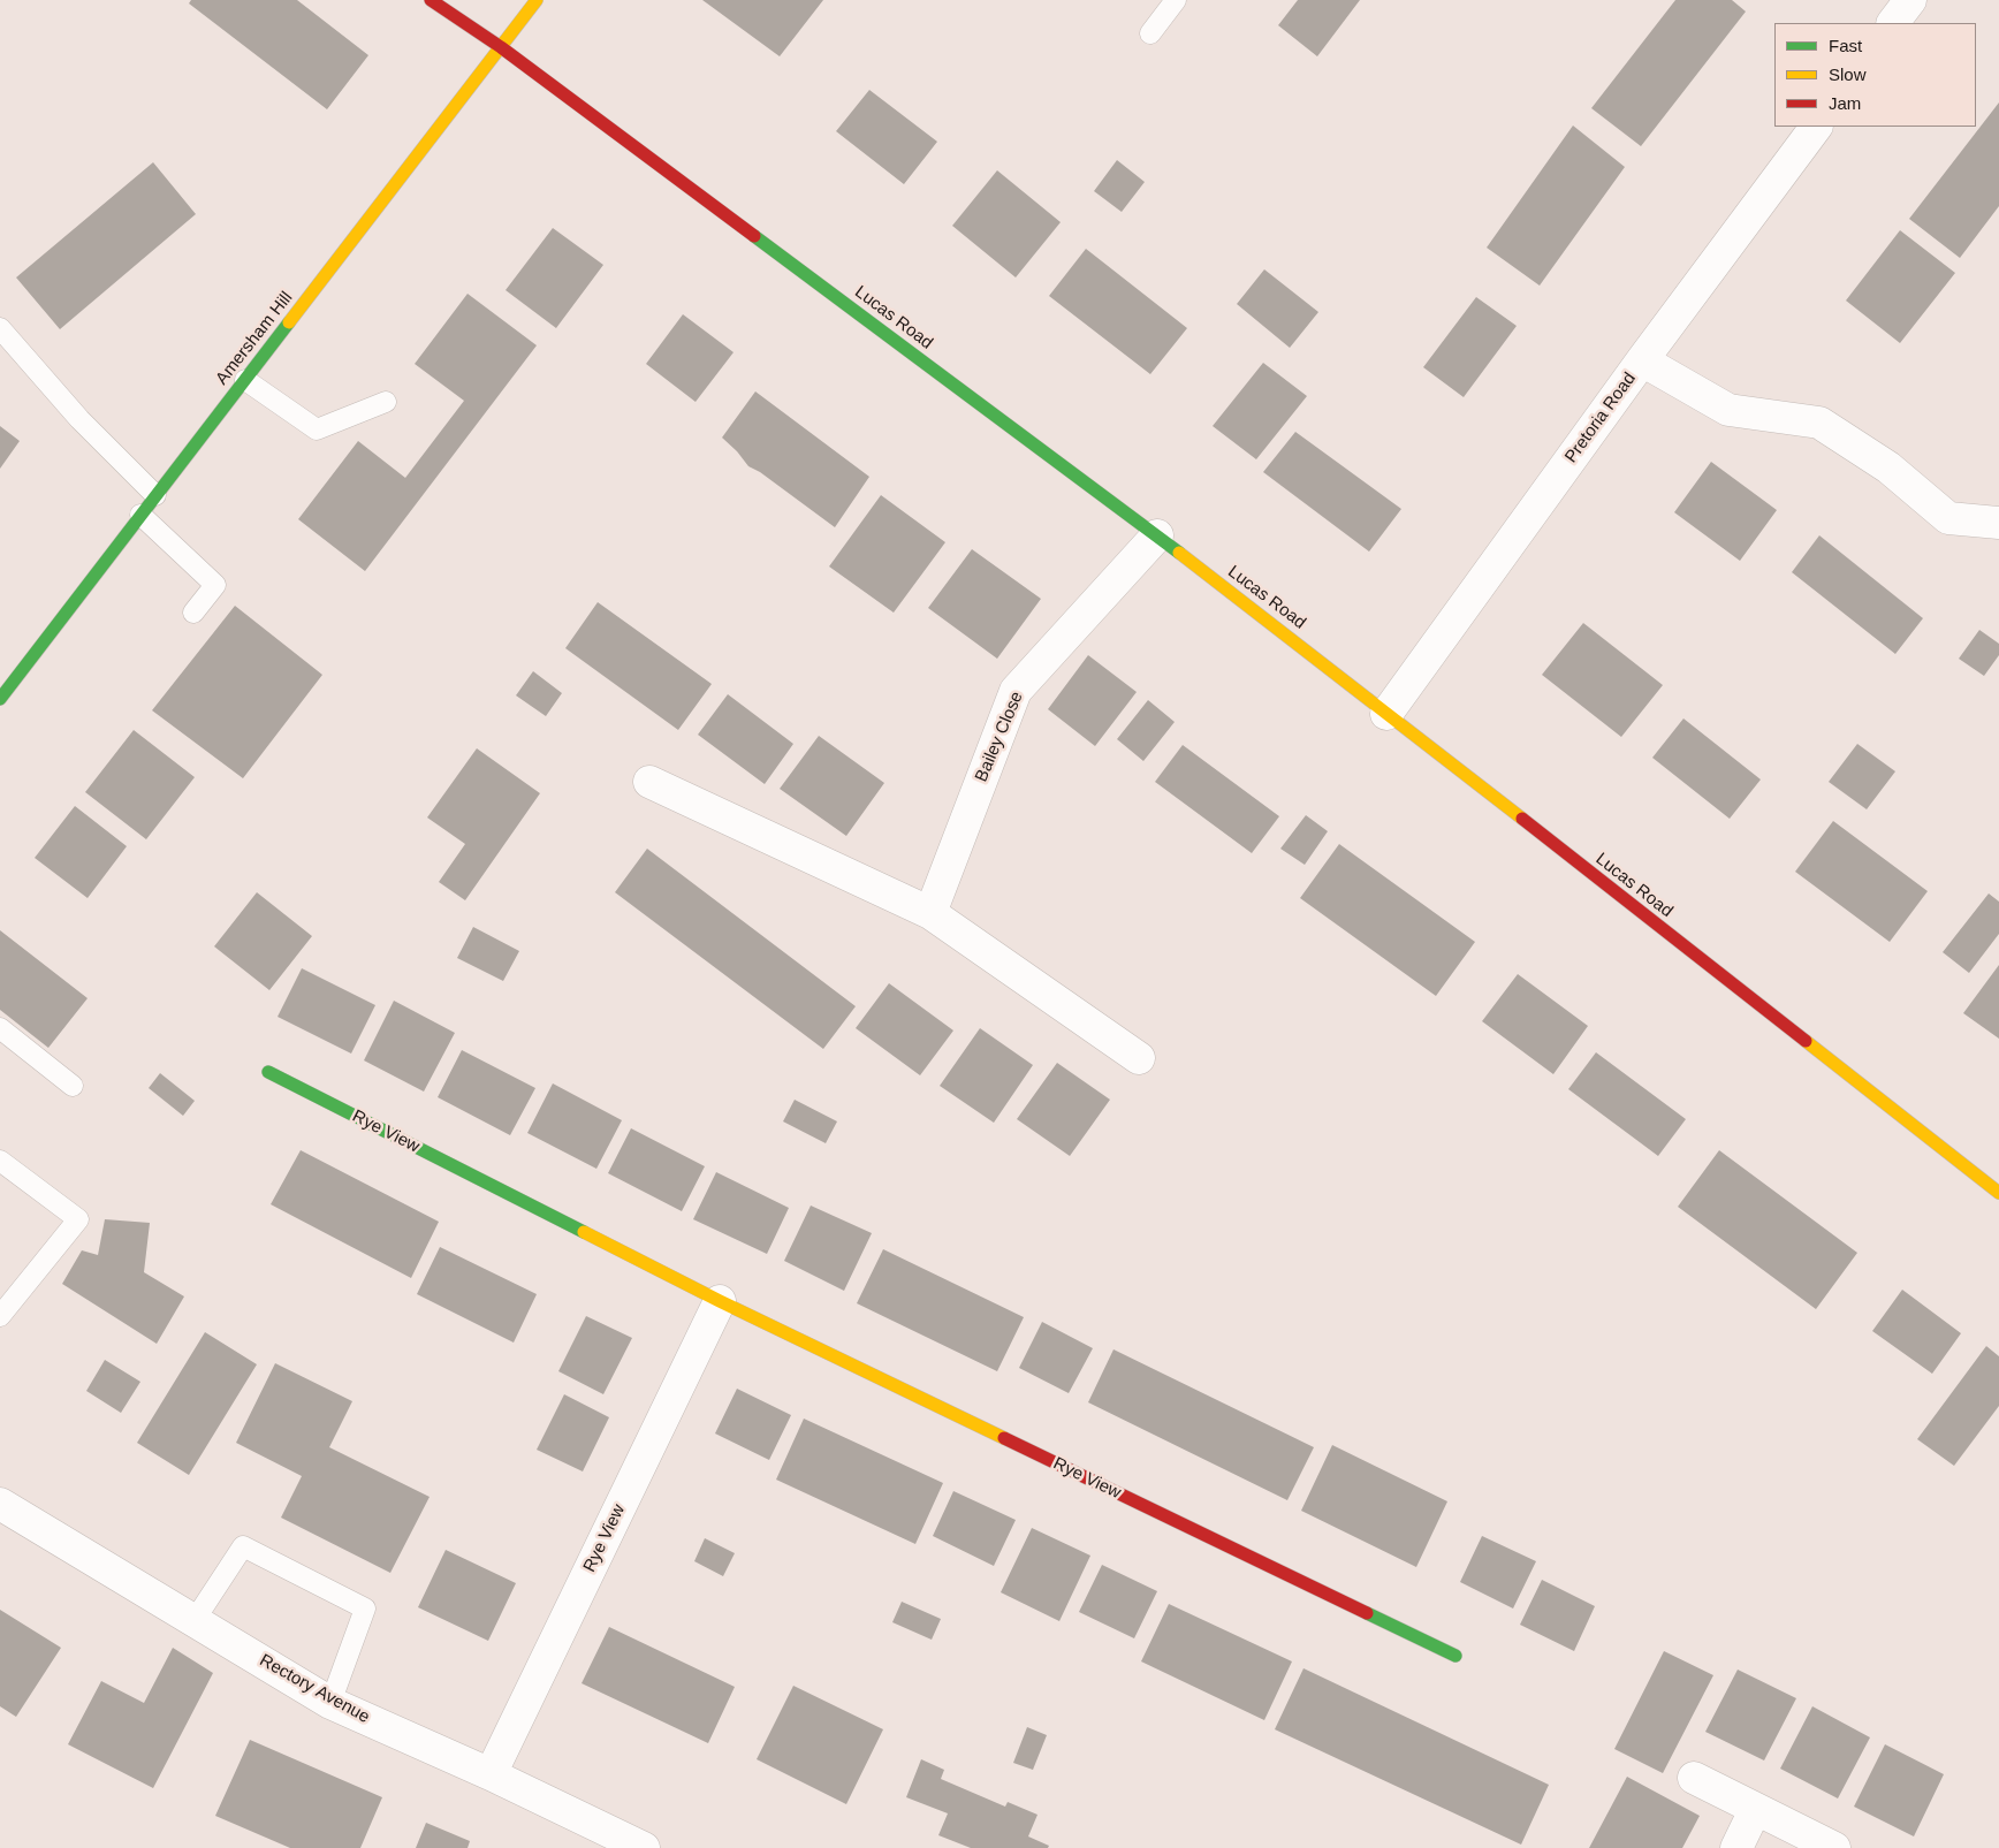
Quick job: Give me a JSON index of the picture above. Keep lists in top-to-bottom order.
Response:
{
  "streets": {
    "street": [
      "Lucas Road",
      "Amersham Hill",
      "Pretoria Road",
      "Bailey Close",
      "Rye View",
      "Rectory Avenue"
    ]
  },
  "crossings": [
    ["Lucas Road", "Amersham Hill"],
    ["Lucas Road", "Pretoria Road"],
    ["Lucas Road", "Bailey Close"],
    ["Rye View", "Rectory Avenue"]
  ],
  "legend": ["Fast", "Slow", "Jam"]
}
